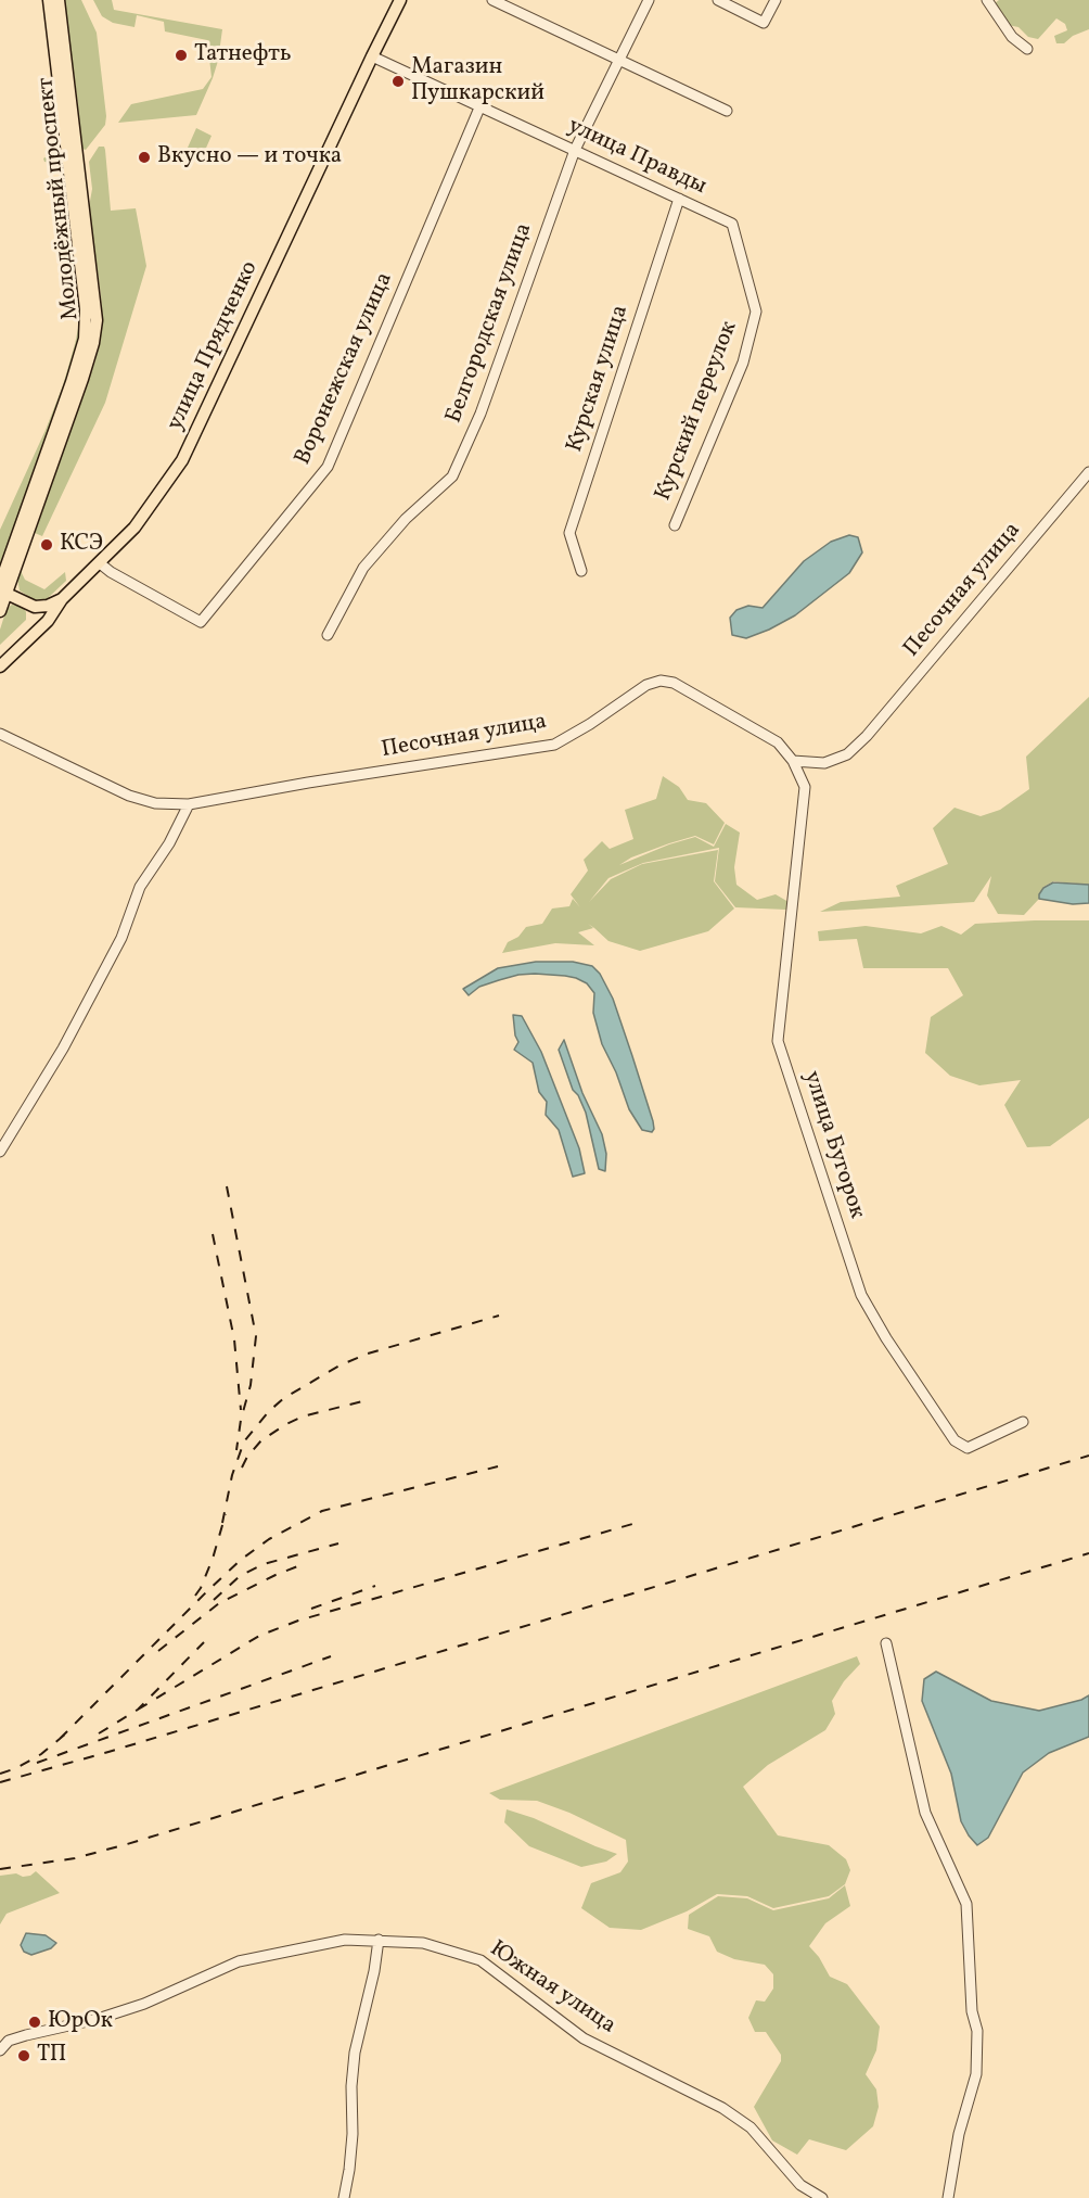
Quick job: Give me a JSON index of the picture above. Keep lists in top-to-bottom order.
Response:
{
  "streets": {
    "main road": ["Молодёжный проспект", "улица Прядченко"],
    "street": [
      "улица Правды",
      "Белгородская улица",
      "Воронежская улица",
      "Курская улица",
      "Курский переулок",
      "Песочная улица",
      "улица Бугорок",
      "Южная улица"
    ]
  },
  "crossings": [
    ["улица Правды", "Белгородская улица"],
    ["улица Правды", "улица Прядченко"],
    ["улица Правды", "Воронежская улица"],
    ["улица Правды", "Курская улица"],
    ["улица Правды", "Курский переулок"],
    ["улица Прядченко", "Воронежская улица"],
    ["Песочная улица", "улица Бугорок"]
  ],
  "places": [
    "Татнефть",
    "Магазин Пушкарский",
    "Вкусно — и точка",
    "КСЭ",
    "ЮрОк",
    "ТП"
  ]
}
